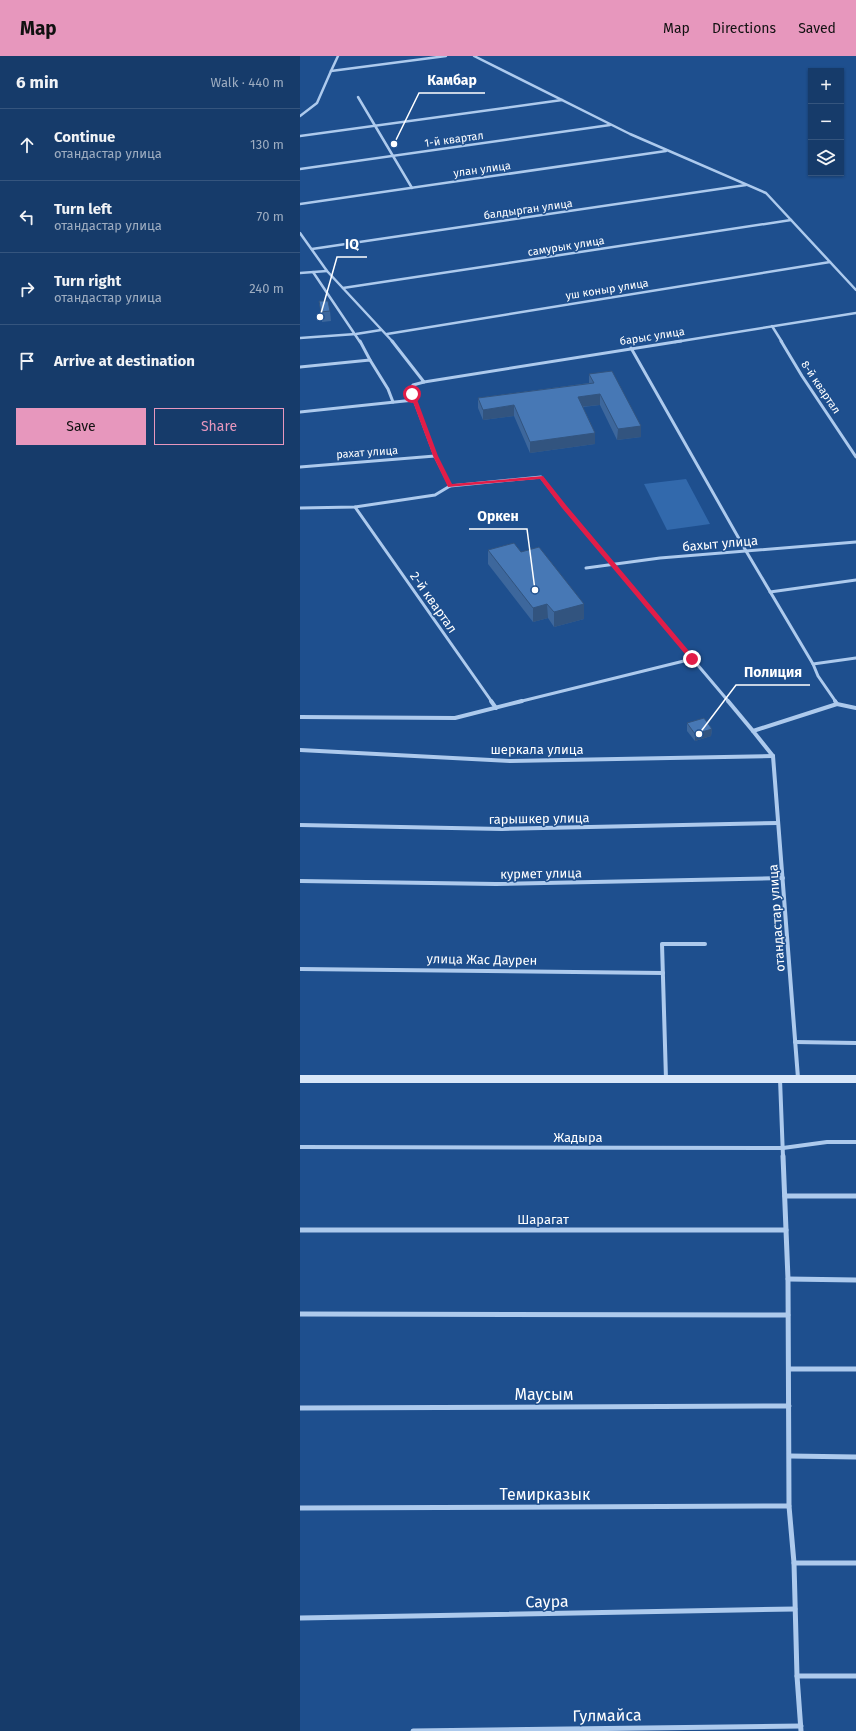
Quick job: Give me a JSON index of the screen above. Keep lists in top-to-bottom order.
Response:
{
  "streets": {
    "street": [
      "1-й квартал",
      "улан улица",
      "балдырган улица",
      "самурык улица",
      "уш коныр улица",
      "барыс улица",
      "8-й квартал",
      "рахат улица",
      "бахыт улица",
      "2-й квартал",
      "шеркала улица",
      "гарышкер улица",
      "курмет улица",
      "отандастар улица",
      "улица Жас Даурен",
      "Жадыра",
      "Шарагат",
      "Маусым",
      "Темирказык",
      "Саура",
      "Гулмайса"
    ]
  },
  "crossings": [
    ["барыс улица", "8-й квартал"],
    ["шеркала улица", "отандастар улица"],
    ["гарышкер улица", "отандастар улица"],
    ["курмет улица", "отандастар улица"]
  ],
  "places": [
    "Камбар",
    "IQ",
    "Оркен",
    "Полиция"
  ],
  "page": {
    "header": "Map",
    "nav": ["Map", "Directions", "Saved"],
    "heading": ["6 min", "Walk · 440 m"],
    "map_buttons": ["+", "−"],
    "list": [
      ["Continue", "отандастар улица", "130 m"],
      ["Turn left", "отандастар улица", "70 m"],
      ["Turn right", "отандастар улица", "240 m"],
      "Arrive at destination"
    ],
    "buttons": ["Save", "Share"]
  }
}
